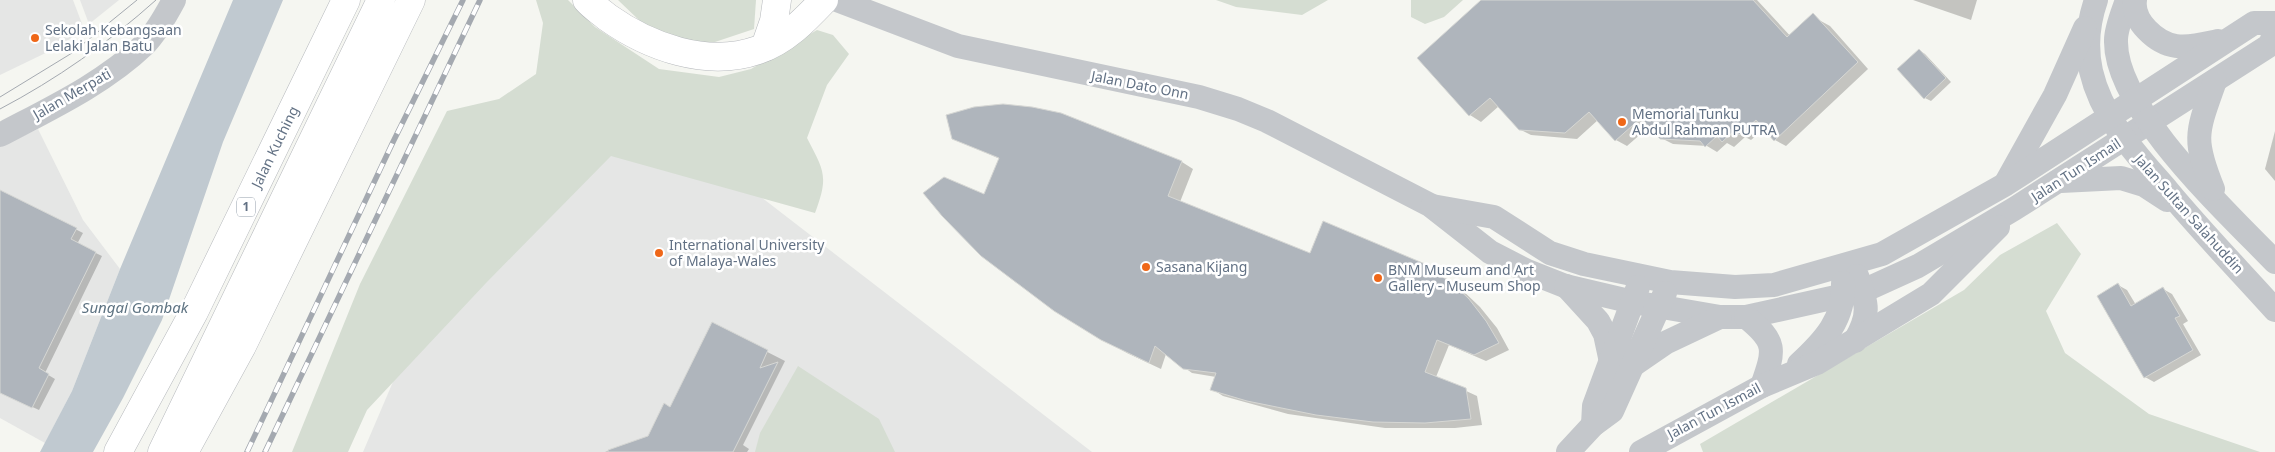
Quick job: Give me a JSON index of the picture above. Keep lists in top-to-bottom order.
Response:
{
  "streets": {
    "highway": ["Jalan Kuching", "1"],
    "street": [
      "Jalan Dato Onn",
      "Jalan Merpati",
      "Jalan Tun Ismail",
      "Jalan Sultan Salahuddin"
    ]
  },
  "crossings": [
    ["Jalan Dato Onn", "Jalan Tun Ismail"],
    ["Jalan Tun Ismail", "Jalan Sultan Salahuddin"]
  ],
  "water": ["Sungai Gombak"],
  "places": [
    "Sekolah Kebangsaan Lelaki Jalan Batu",
    "Memorial Tunku Abdul Rahman PUTRA",
    "International University of Malaya-Wales",
    "Sasana Kijang",
    "BNM Museum and Art Gallery - Museum Shop"
  ]
}
